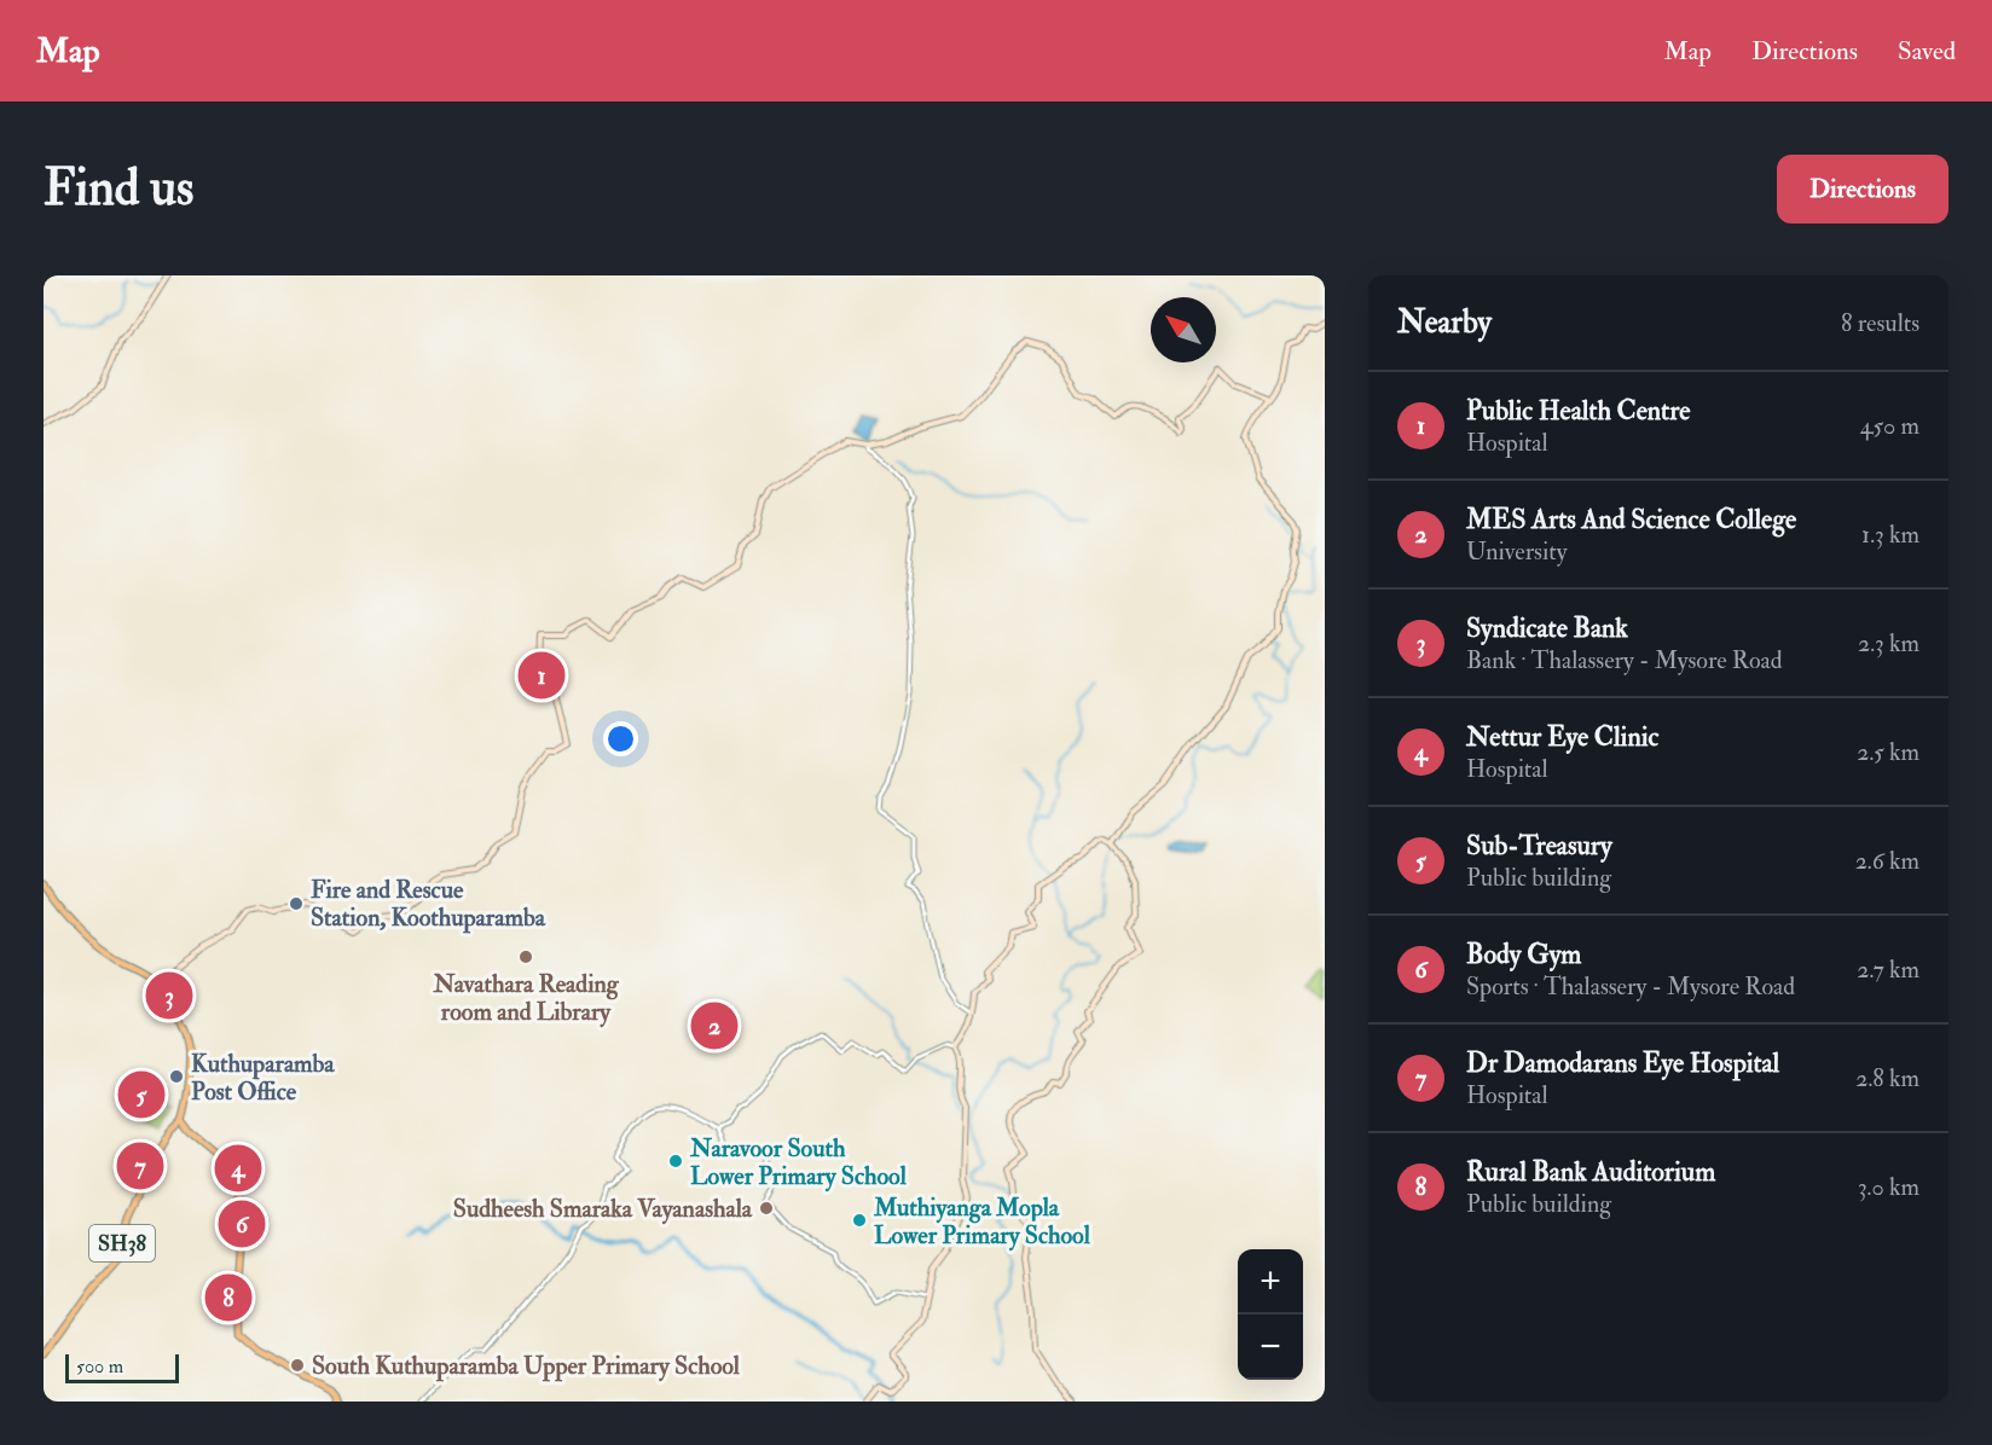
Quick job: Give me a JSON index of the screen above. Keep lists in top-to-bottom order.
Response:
{
  "streets": {
    "main road": ["SH38"]
  },
  "places": [
    "Fire and Rescue Station, Koothuparamba",
    "Navathara Reading room and Library",
    "Kuthuparamba Post Office",
    "Naravoor South Lower Primary School",
    "Sudheesh Smaraka Vayanashala",
    "Muthiyanga Mopla Lower Primary School",
    "South Kuthuparamba Upper Primary School"
  ],
  "scale_bar": "500 m",
  "north": "top left",
  "page": {
    "header": "Map",
    "nav": ["Map", "Directions", "Saved"],
    "buttons": "Directions",
    "title": "Find us",
    "heading": ["Nearby", "8 results"],
    "list": [
      {
        "mark": "1",
        "name": "Public Health Centre",
        "note": "Hospital",
        "value": "450 m"
      },
      {
        "mark": "2",
        "name": "MES Arts And Science College",
        "note": "University",
        "value": "1.3 km"
      },
      {
        "mark": "3",
        "name": "Syndicate Bank",
        "note": "Bank · Thalassery - Mysore Road",
        "value": "2.3 km"
      },
      {
        "mark": "4",
        "name": "Nettur Eye Clinic",
        "note": "Hospital",
        "value": "2.5 km"
      },
      {
        "mark": "5",
        "name": "Sub-Treasury",
        "note": "Public building",
        "value": "2.6 km"
      },
      {
        "mark": "6",
        "name": "Body Gym",
        "note": "Sports · Thalassery - Mysore Road",
        "value": "2.7 km"
      },
      {
        "mark": "7",
        "name": "Dr Damodarans Eye Hospital",
        "note": "Hospital",
        "value": "2.8 km"
      },
      {
        "mark": "8",
        "name": "Rural Bank Auditorium",
        "note": "Public building",
        "value": "3.0 km"
      }
    ],
    "pins": [
      "1",
      "3",
      "2",
      "5",
      "7",
      "4",
      "6",
      "8"
    ],
    "map_buttons": ["+", "−"],
    "scale": "500 m"
  }
}
